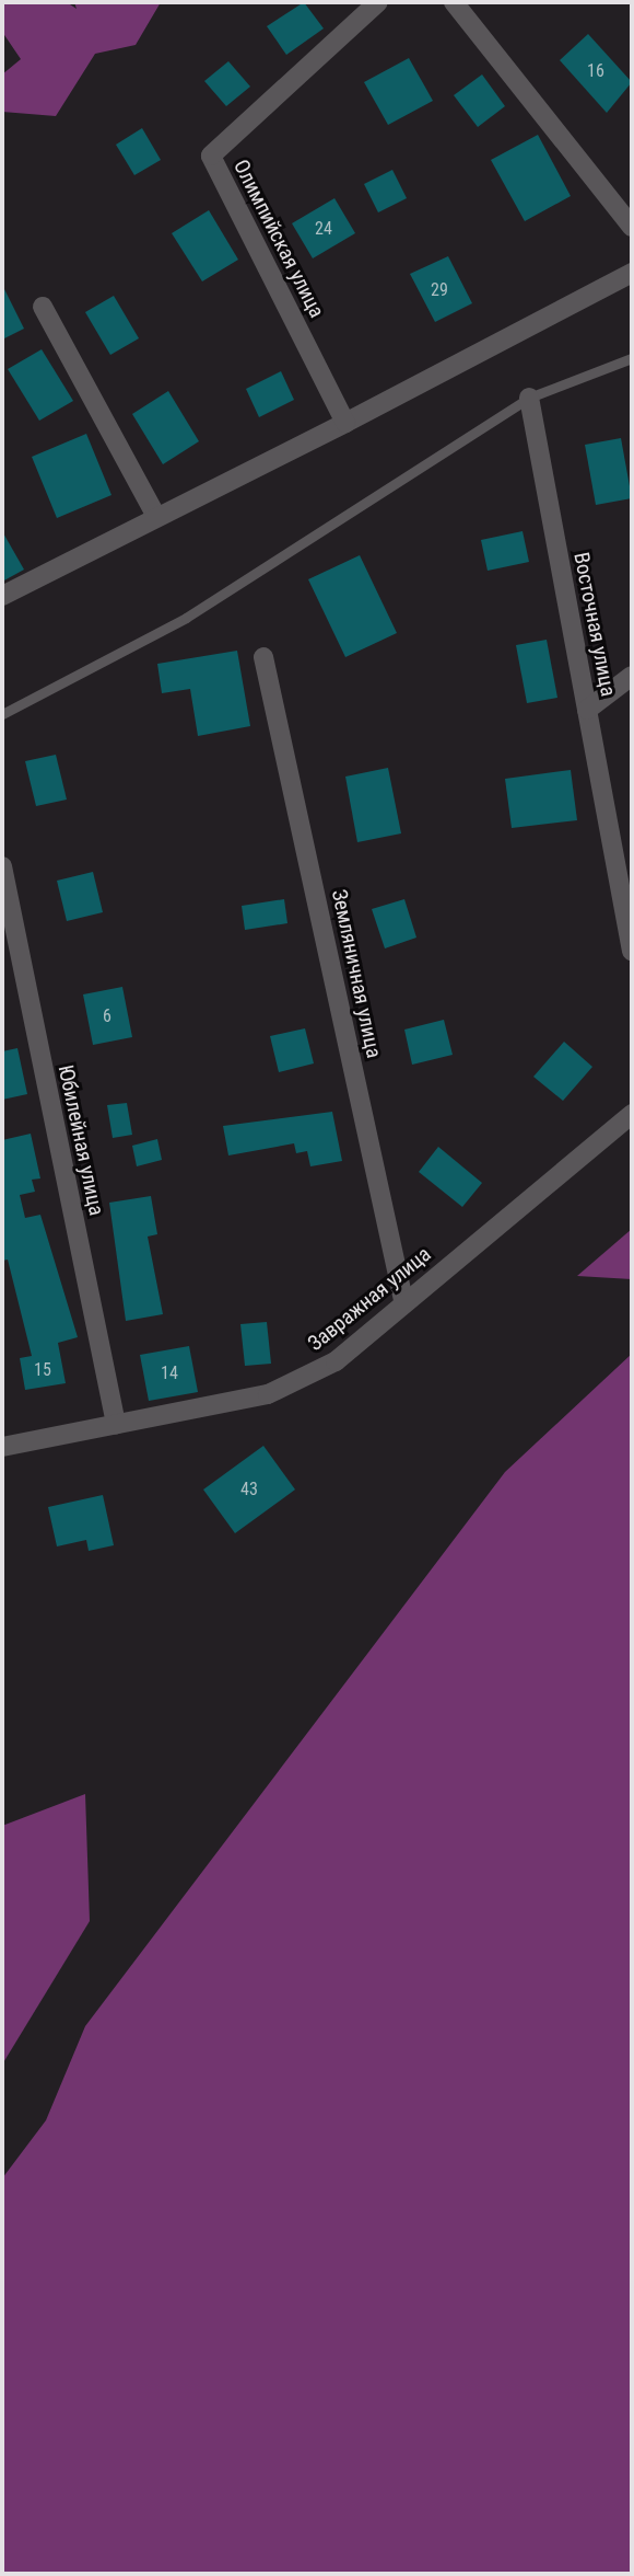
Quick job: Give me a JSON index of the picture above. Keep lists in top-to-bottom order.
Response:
{
  "streets": {
    "street": [
      "Олимпийская улица",
      "Восточная улица",
      "Земляничная улица",
      "Юбилейная улица",
      "Завражная улица"
    ]
  },
  "crossings": [
    ["Земляничная улица", "Завражная улица"],
    ["Юбилейная улица", "Завражная улица"]
  ],
  "house_numbers": [
    "16",
    "24",
    "29",
    "6",
    "15",
    "14",
    "43"
  ]
}
